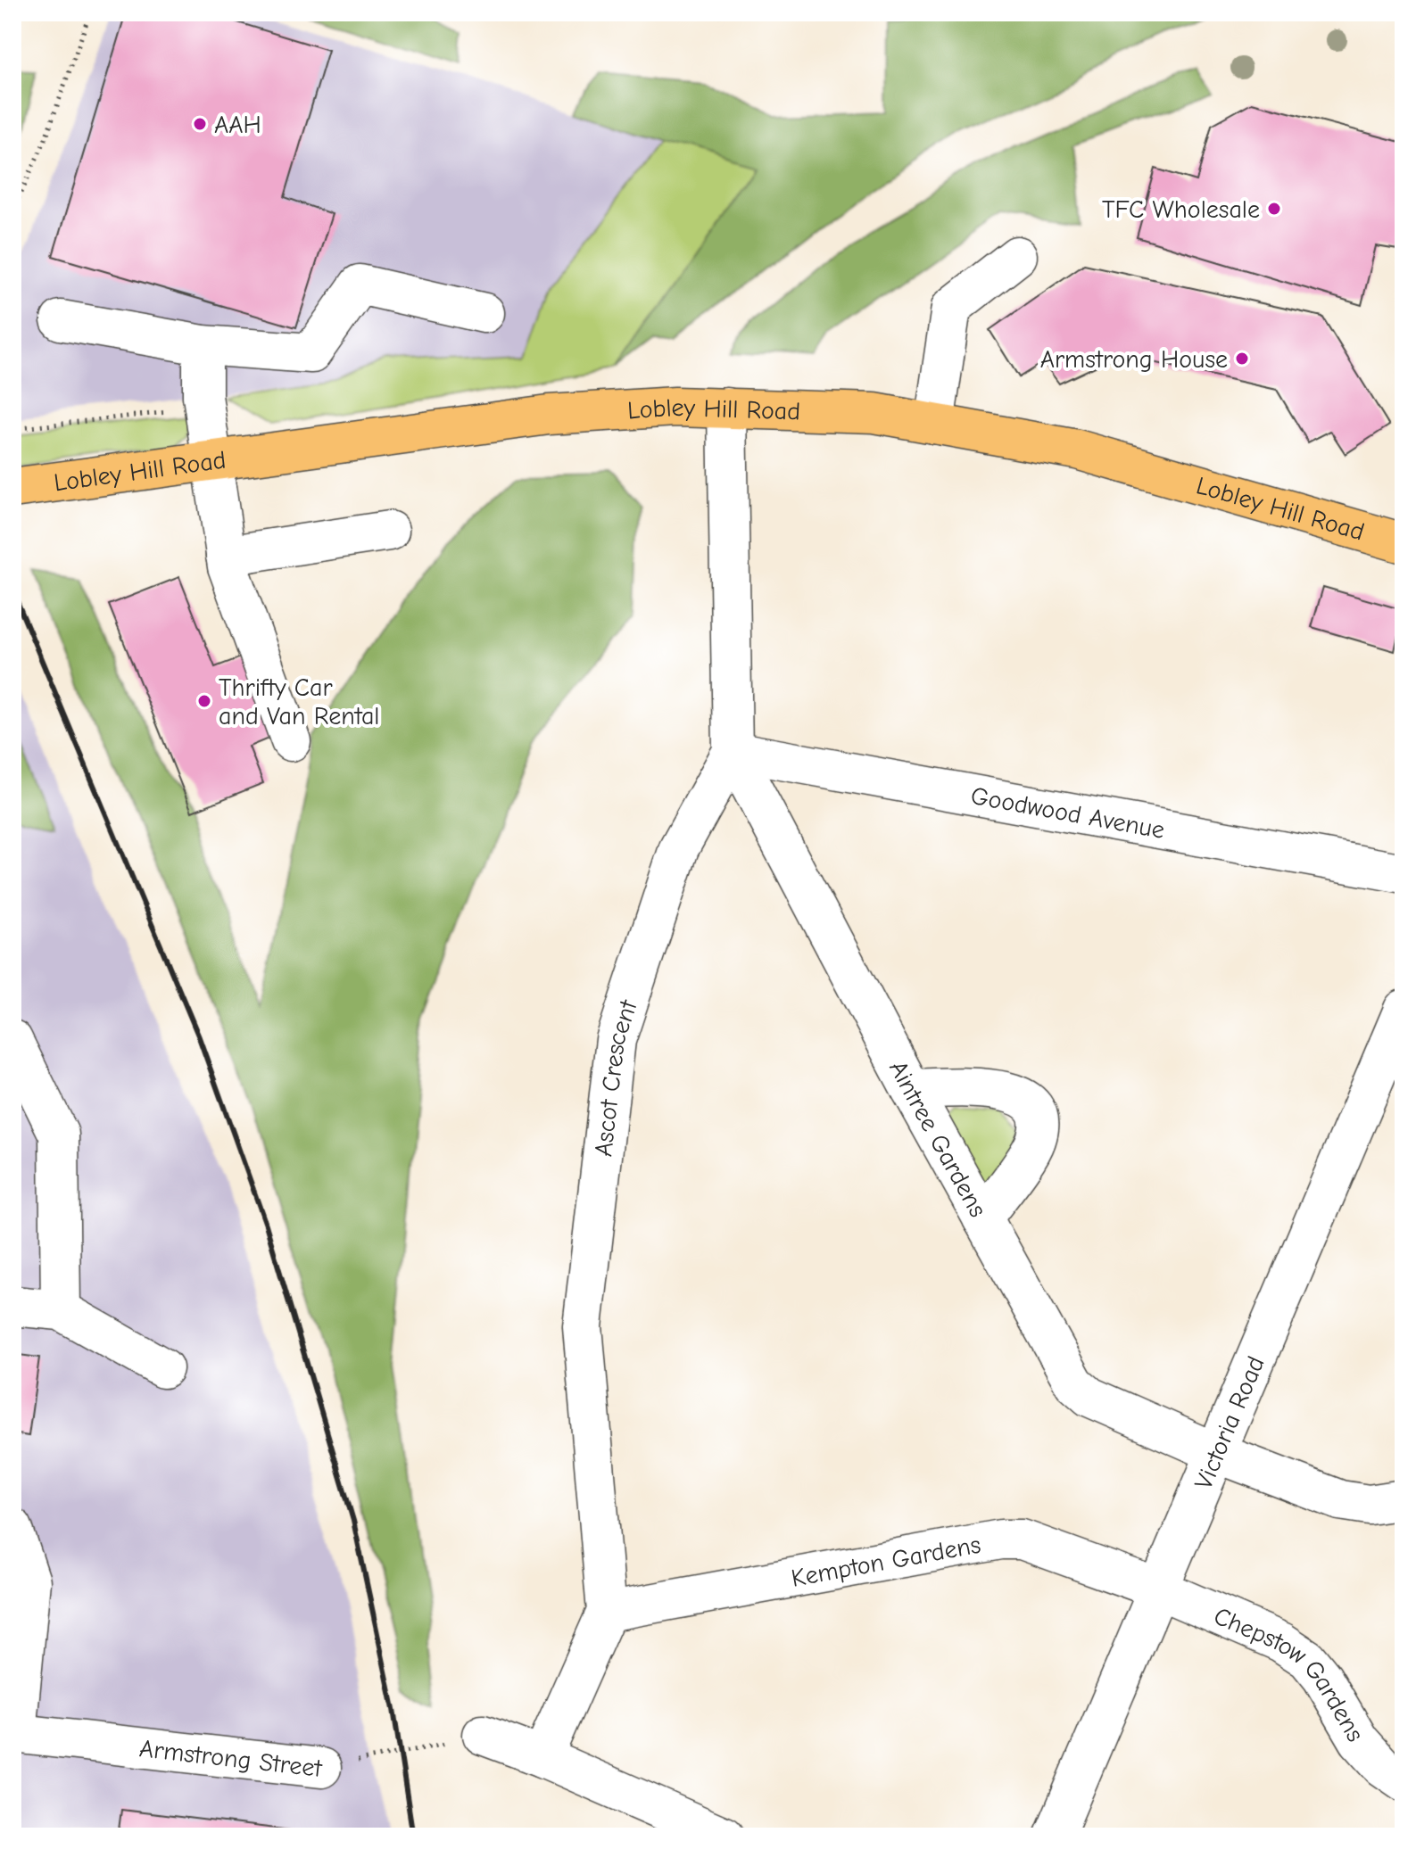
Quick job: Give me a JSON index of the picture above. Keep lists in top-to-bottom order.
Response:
{
  "streets": {
    "main road": ["Lobley Hill Road"],
    "street": [
      "Goodwood Avenue",
      "Ascot Crescent",
      "Aintree Gardens",
      "Victoria Road",
      "Kempton Gardens",
      "Chepstow Gardens",
      "Armstrong Street"
    ]
  },
  "crossings": [
    ["Lobley Hill Road", "Ascot Crescent"],
    ["Goodwood Avenue", "Ascot Crescent"],
    ["Goodwood Avenue", "Aintree Gardens"],
    ["Ascot Crescent", "Aintree Gardens"],
    ["Ascot Crescent", "Kempton Gardens"],
    ["Aintree Gardens", "Victoria Road"],
    ["Victoria Road", "Kempton Gardens"],
    ["Victoria Road", "Chepstow Gardens"],
    ["Kempton Gardens", "Chepstow Gardens"]
  ],
  "places": [
    "AAH",
    "TFC Wholesale",
    "Armstrong House",
    "Thrifty Car and Van Rental"
  ]
}
